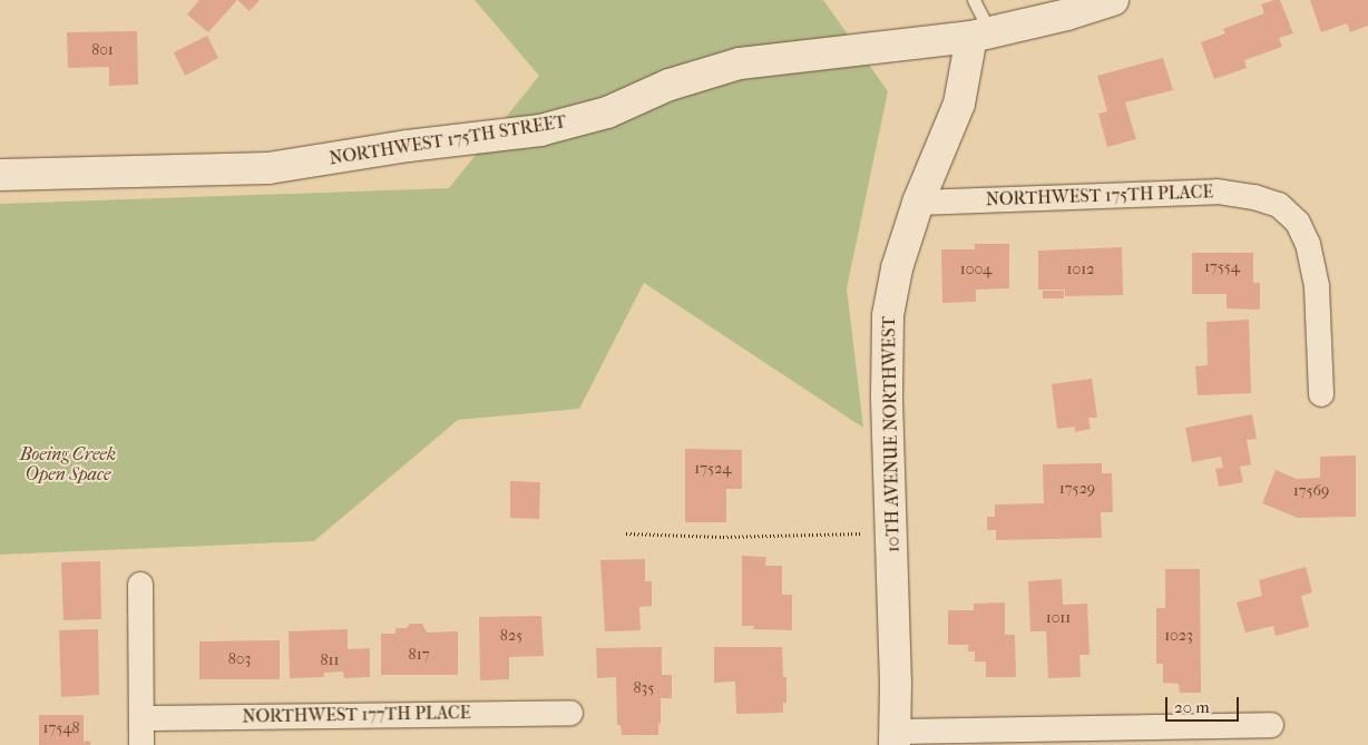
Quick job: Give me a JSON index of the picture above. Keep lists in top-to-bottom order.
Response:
{
  "streets": {
    "street": [
      "NORTHWEST 175TH STREET",
      "NORTHWEST 175TH PLACE",
      "10TH AVENUE NORTHWEST",
      "NORTHWEST 177TH PLACE"
    ]
  },
  "crossings": [
    ["NORTHWEST 175TH STREET", "10TH AVENUE NORTHWEST"],
    ["NORTHWEST 175TH PLACE", "10TH AVENUE NORTHWEST"]
  ],
  "parks": ["Boeing Creek Open Space"],
  "house_numbers": [
    "801",
    "17554",
    "1004",
    "1012",
    "17524",
    "17529",
    "17569",
    "1011",
    "825",
    "1023",
    "817",
    "803",
    "811",
    "835",
    "17548"
  ],
  "scale_bar": "20 m"
}
